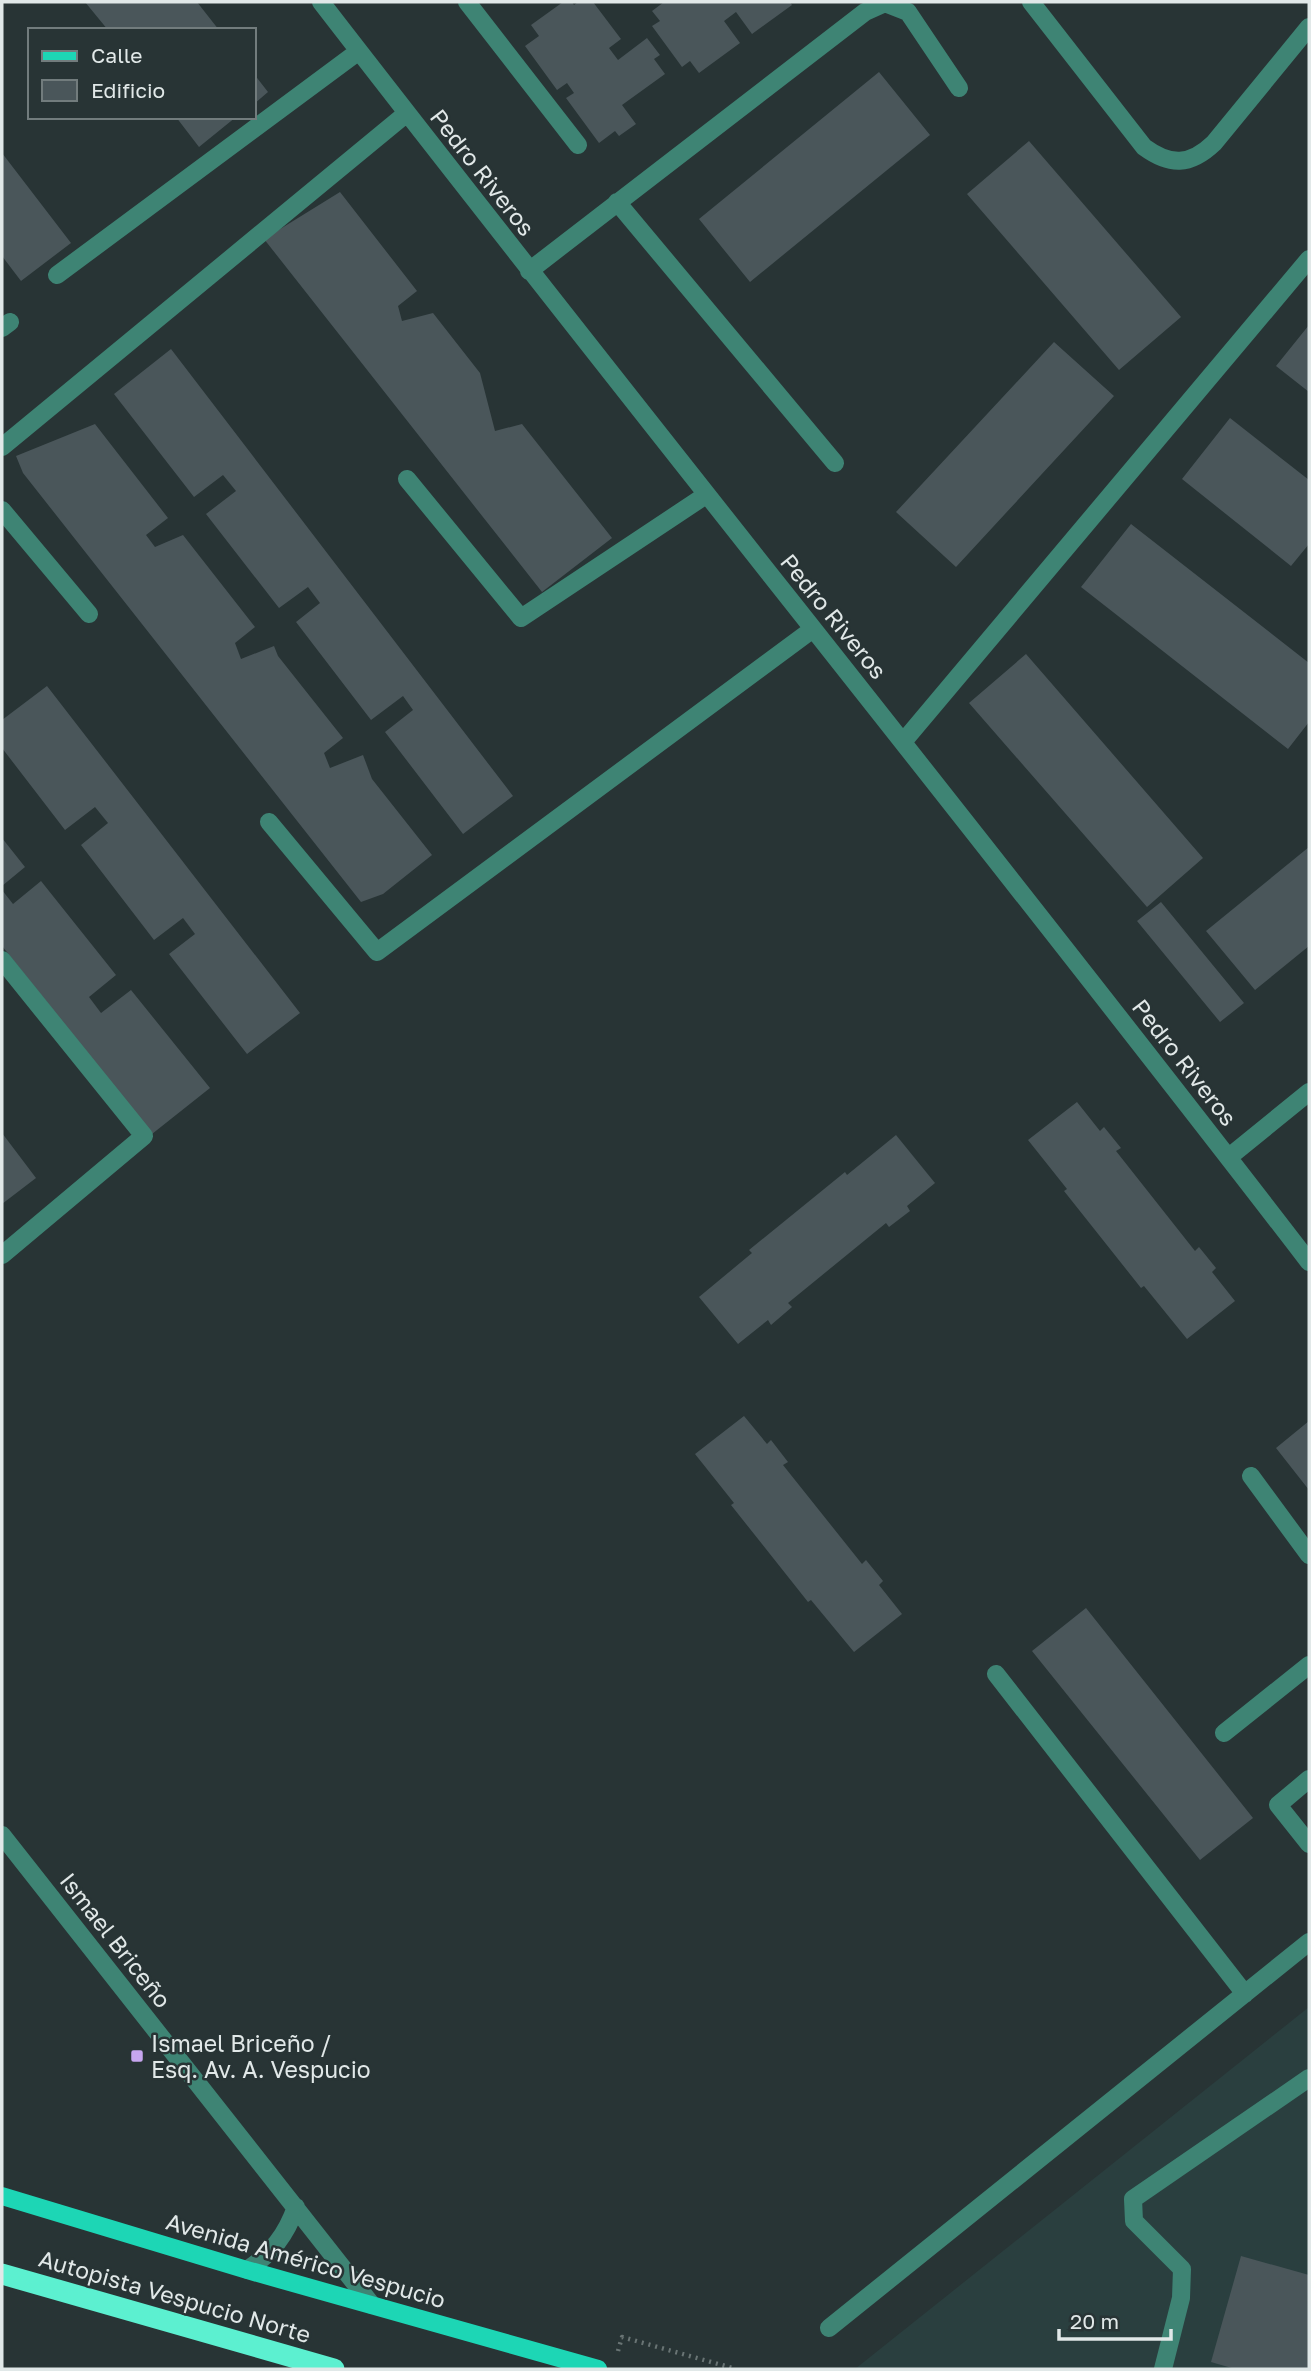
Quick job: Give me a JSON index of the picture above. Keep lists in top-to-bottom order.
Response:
{
  "streets": {
    "highway": ["Autopista Vespucio Norte"],
    "main road": ["Avenida Américo Vespucio"],
    "street": ["Pedro Riveros", "Ismael Briceño"]
  },
  "crossings": [
    ["Ismael Briceño", "Avenida Américo Vespucio"]
  ],
  "places": {
    "transit": ["Ismael Briceño / Esq. Av. A. Vespucio"]
  },
  "legend": ["Calle", "Edificio"],
  "scale_bar": "20 m"
}
